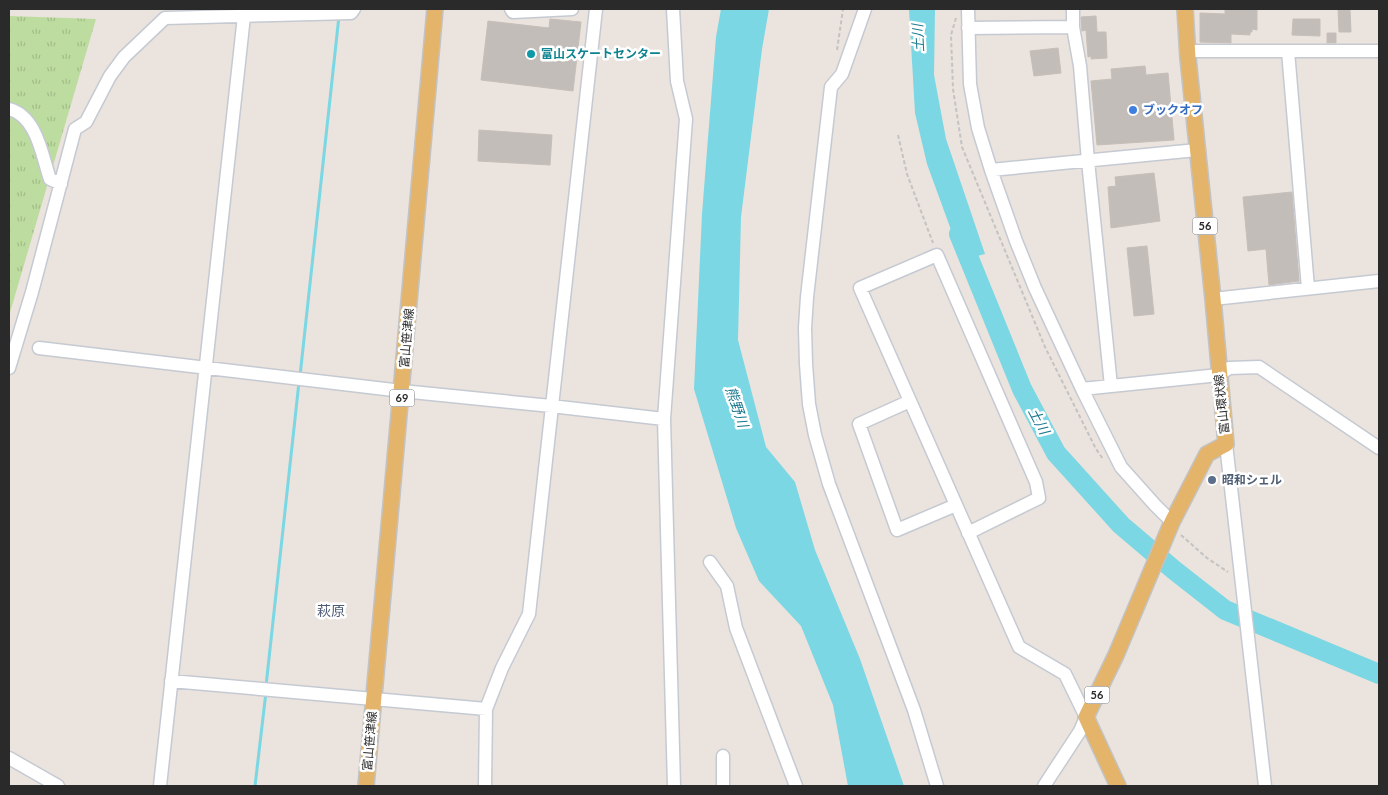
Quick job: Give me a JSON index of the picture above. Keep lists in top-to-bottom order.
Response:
{
  "streets": {
    "main road": [
      "56",
      "富山笹津線",
      "69",
      "富山環状線"
    ]
  },
  "crossings": [
    ["56", "富山環状線"]
  ],
  "districts": ["萩原"],
  "water": ["土川", "熊野川"],
  "places": ["富山スケートセンター", "ブックオフ", "昭和シェル"]
}
